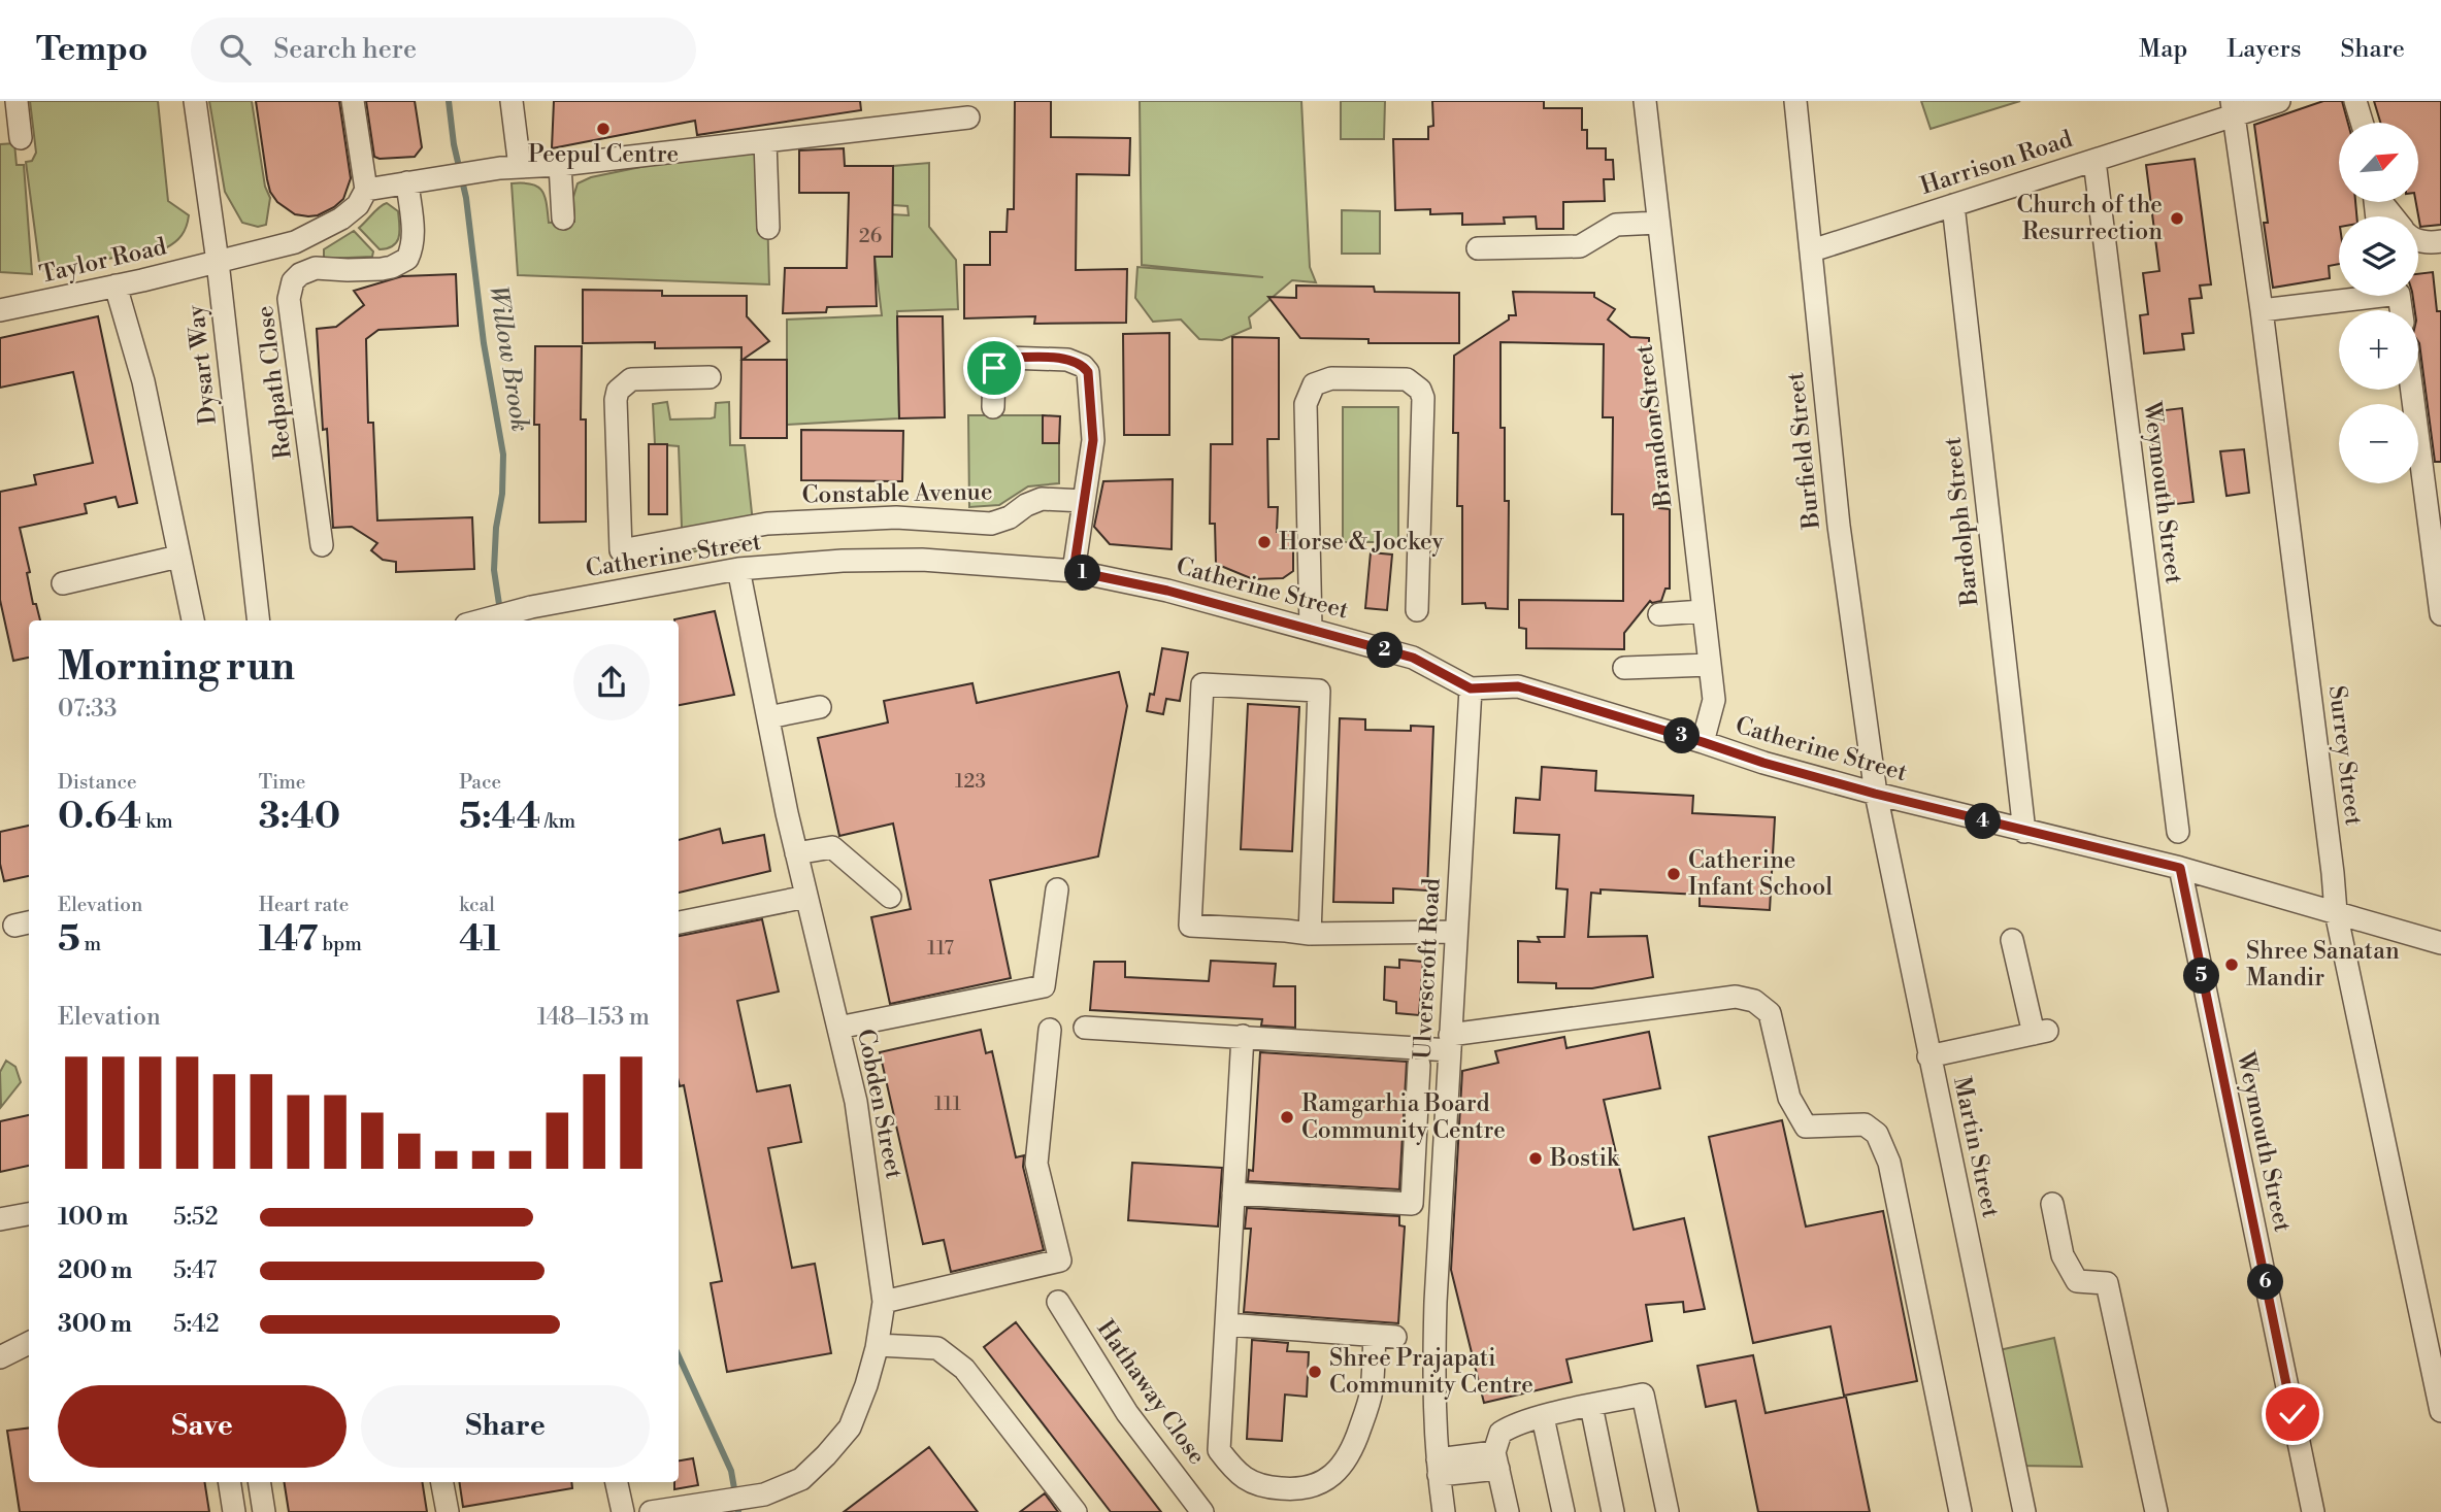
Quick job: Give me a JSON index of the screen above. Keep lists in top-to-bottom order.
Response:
{
  "streets": {
    "street": [
      "Harrison Road",
      "Taylor Road",
      "Dysart Way",
      "Redpath Close",
      "Brandon Street",
      "Burfield Street",
      "Weymouth Street",
      "Constable Avenue",
      "Bardolph Street",
      "Catherine Street",
      "Surrey Street",
      "Ulverscroft Road",
      "Cobden Street",
      "Martin Street",
      "Hathaway Close"
    ]
  },
  "crossings": [
    ["Harrison Road", "Burfield Street"],
    ["Harrison Road", "Weymouth Street"],
    ["Harrison Road", "Bardolph Street"],
    ["Harrison Road", "Surrey Street"],
    ["Taylor Road", "Dysart Way"],
    ["Brandon Street", "Catherine Street"],
    ["Burfield Street", "Catherine Street"],
    ["Burfield Street", "Martin Street"],
    ["Weymouth Street", "Catherine Street"],
    ["Bardolph Street", "Catherine Street"],
    ["Catherine Street", "Surrey Street"],
    ["Catherine Street", "Ulverscroft Road"],
    ["Catherine Street", "Cobden Street"],
    ["Catherine Street", "Martin Street"]
  ],
  "water": ["Willow Brook"],
  "places": [
    "Peepul Centre",
    "Church of the Resurrection",
    "Horse & Jockey",
    "Catherine Infant School",
    "Shree Sanatan Mandir",
    "Ramgarhia Board Community Centre",
    "Bostik",
    "Shree Prajapati Community Centre"
  ],
  "house_numbers": [
    "26",
    "123",
    "117",
    "111"
  ],
  "north": "top right",
  "page": {
    "header": "Tempo",
    "search": "Search here",
    "nav": ["Map", "Layers", "Share"],
    "map_buttons": ["+", "−"],
    "pins": [
      "1",
      "2",
      "3",
      "4",
      "5",
      "6"
    ],
    "heading": ["Morning run", "07:33"],
    "stats": [
      ["Distance", "0.64 km"],
      ["Time", "3:40"],
      ["Pace", "5:44 /km"],
      ["Elevation", "5 m"],
      ["Heart rate", "147 bpm"],
      ["kcal", "41"]
    ],
    "chart": ["Elevation", "148–153 m"],
    "list": [
      {
        "name": "100 m",
        "note": "5:52"
      },
      {
        "name": "200 m",
        "note": "5:47"
      },
      {
        "name": "300 m",
        "note": "5:42"
      }
    ],
    "buttons": ["Save", "Share"]
  }
}
